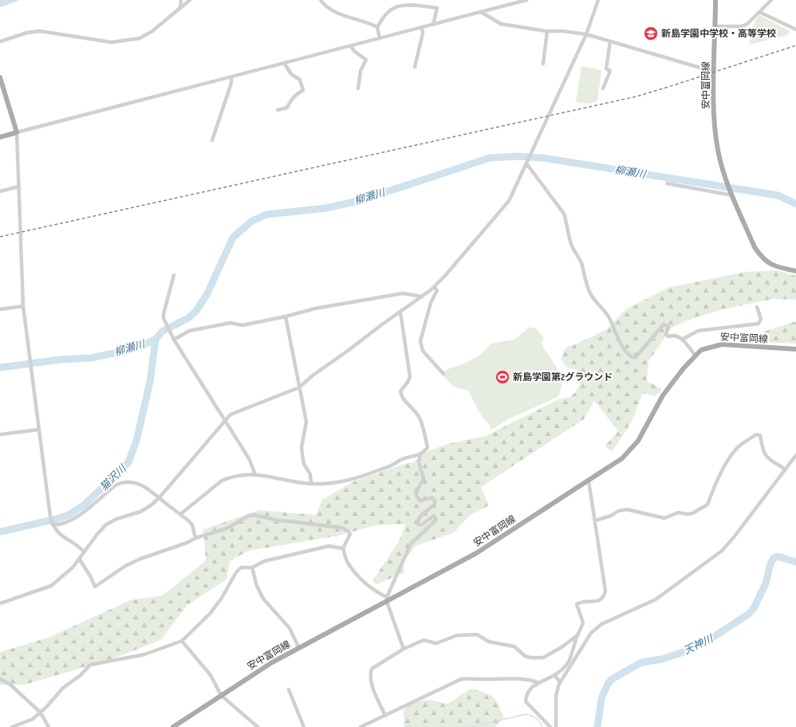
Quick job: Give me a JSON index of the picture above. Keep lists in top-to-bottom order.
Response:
{
  "streets": {
    "main road": ["安中富岡線"]
  },
  "water": ["柳瀬川", "猫沢川", "天神川"],
  "places": {
    "school or university": ["新島学園中学校・高等学校"],
    "sports": ["新島学園第2グラウンド"]
  }
}
